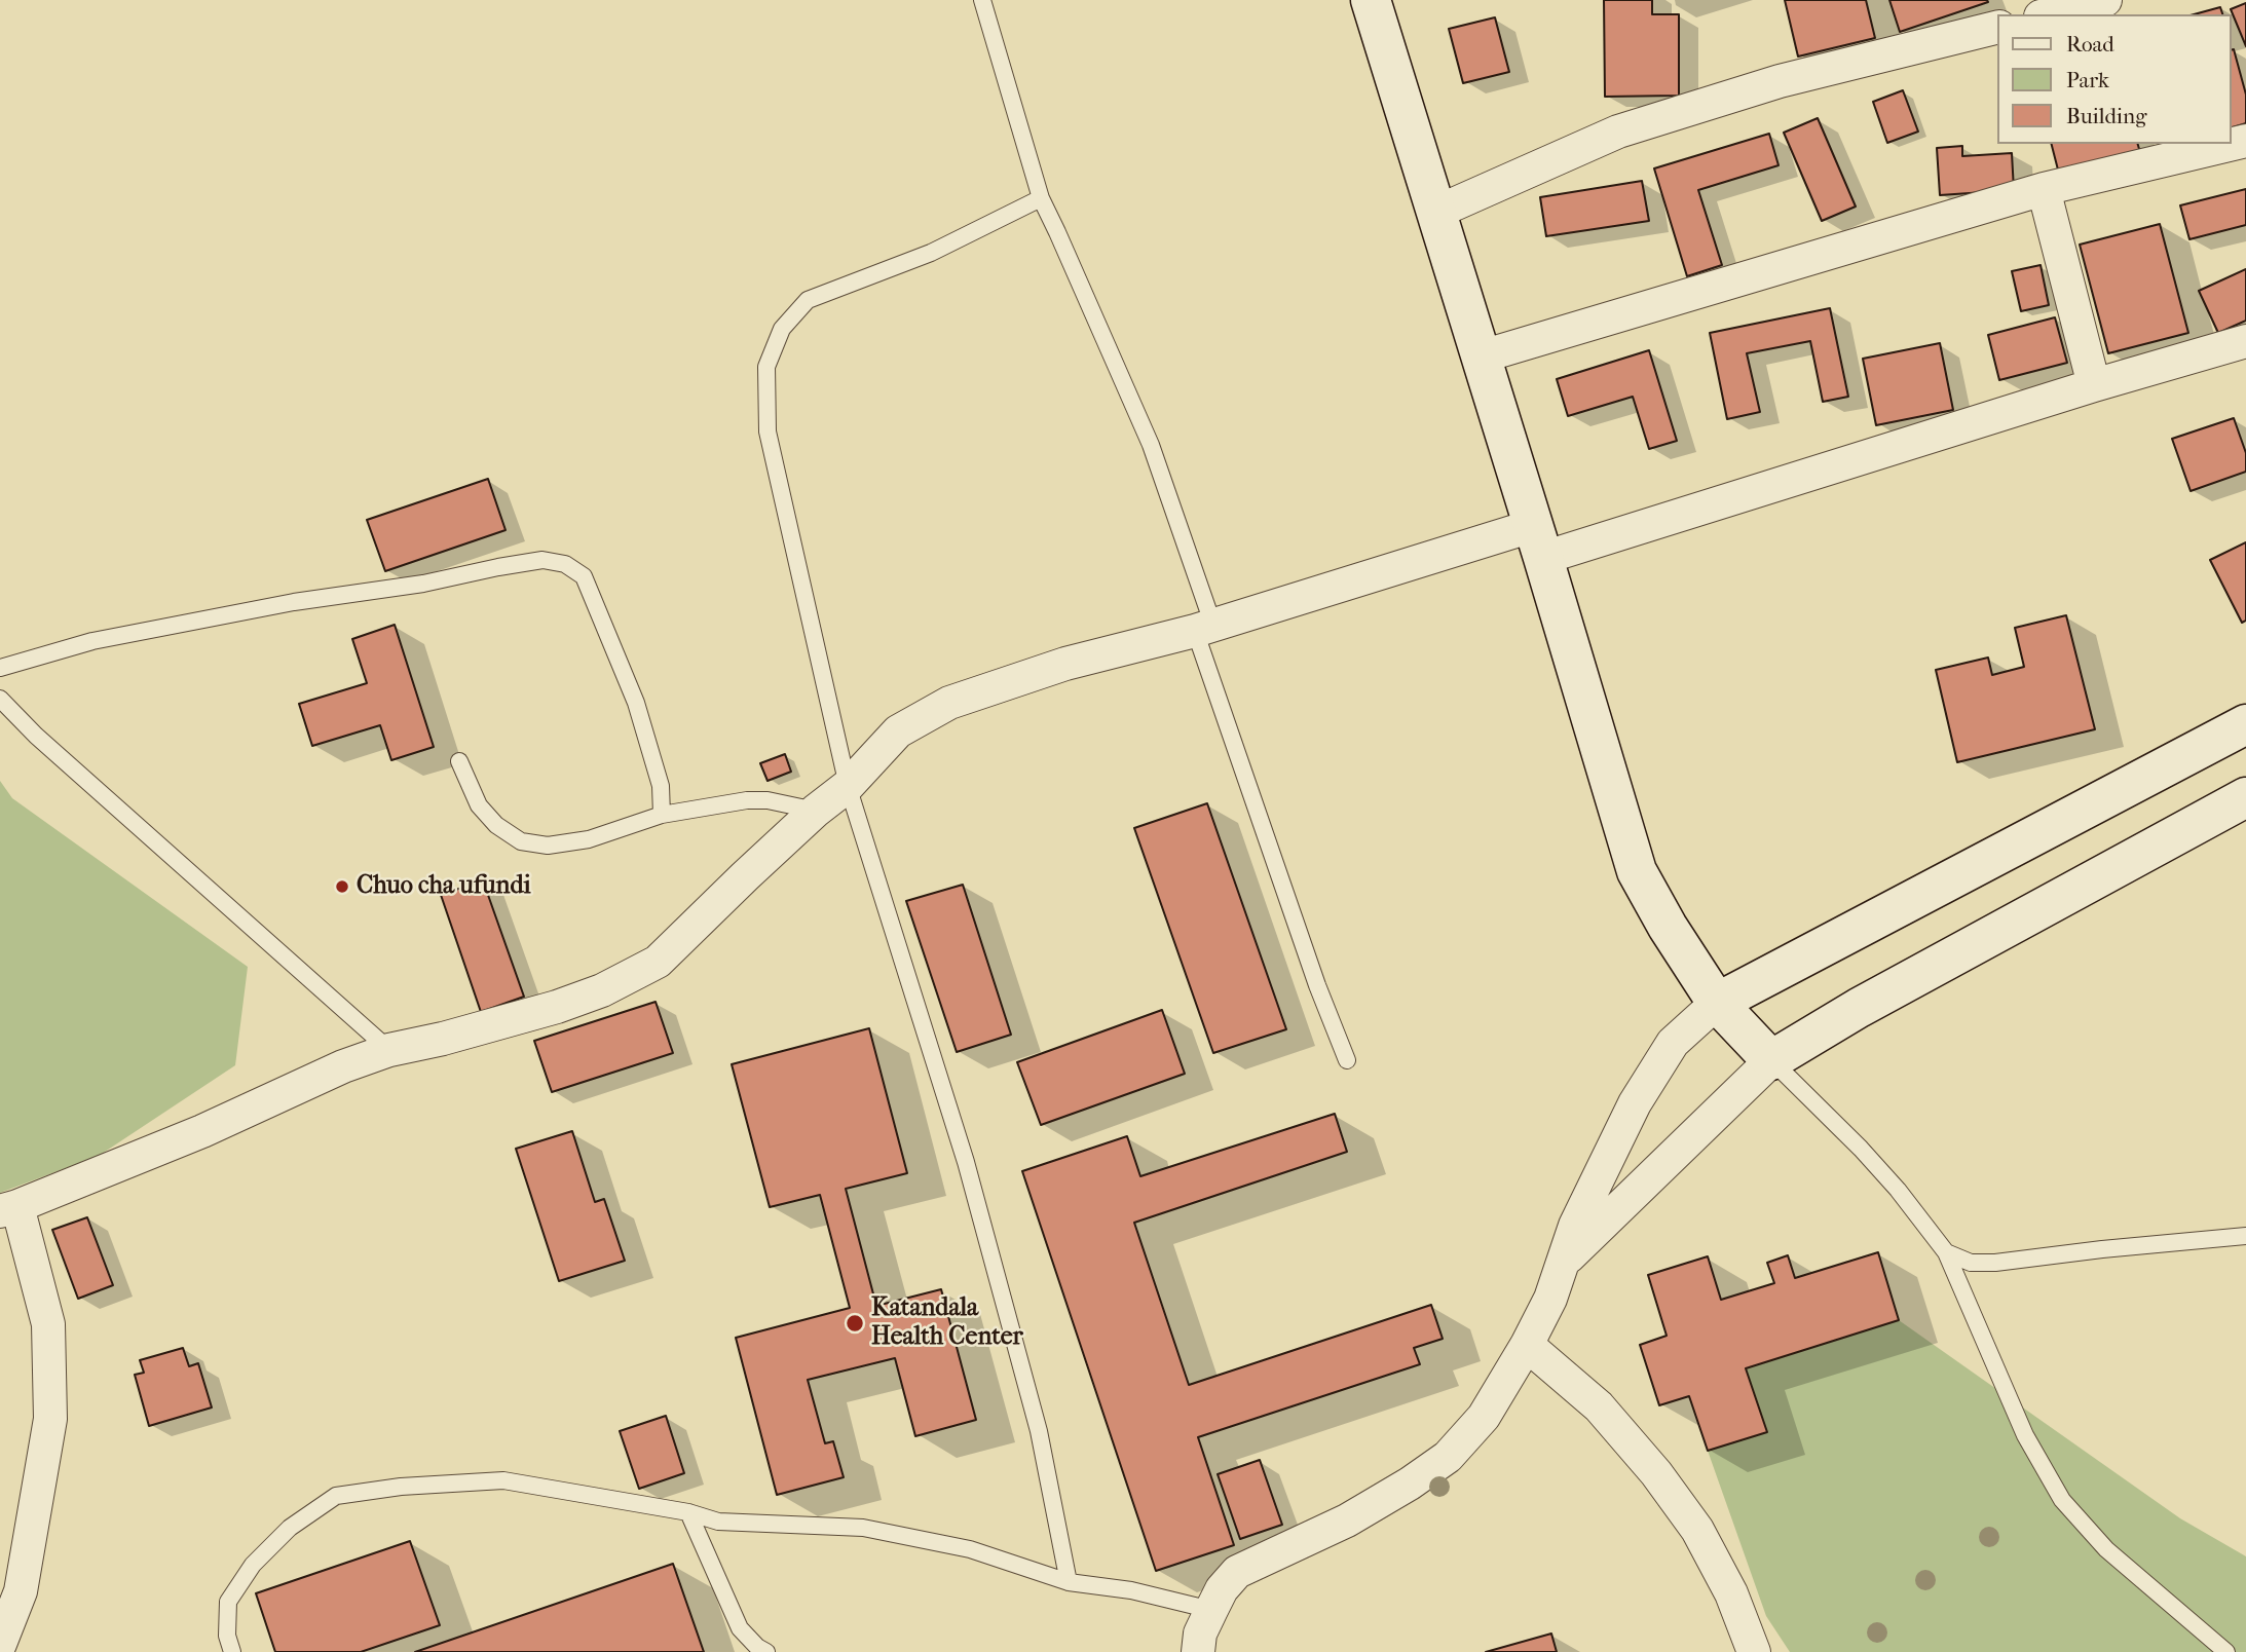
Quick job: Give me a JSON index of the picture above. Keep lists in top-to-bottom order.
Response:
{
  "places": ["Chuo cha ufundi", "Katandala Health Center"],
  "legend": ["Road", "Park", "Building"]
}
